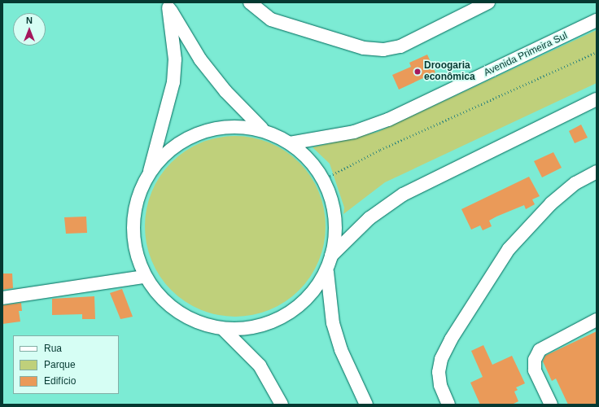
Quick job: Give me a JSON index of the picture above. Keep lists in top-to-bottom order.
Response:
{
  "streets": {
    "street": ["Avenida Primeira Sul"]
  },
  "places": ["Droogaria econômica"],
  "legend": ["Rua", "Parque", "Edifício"],
  "north": "top"
}
